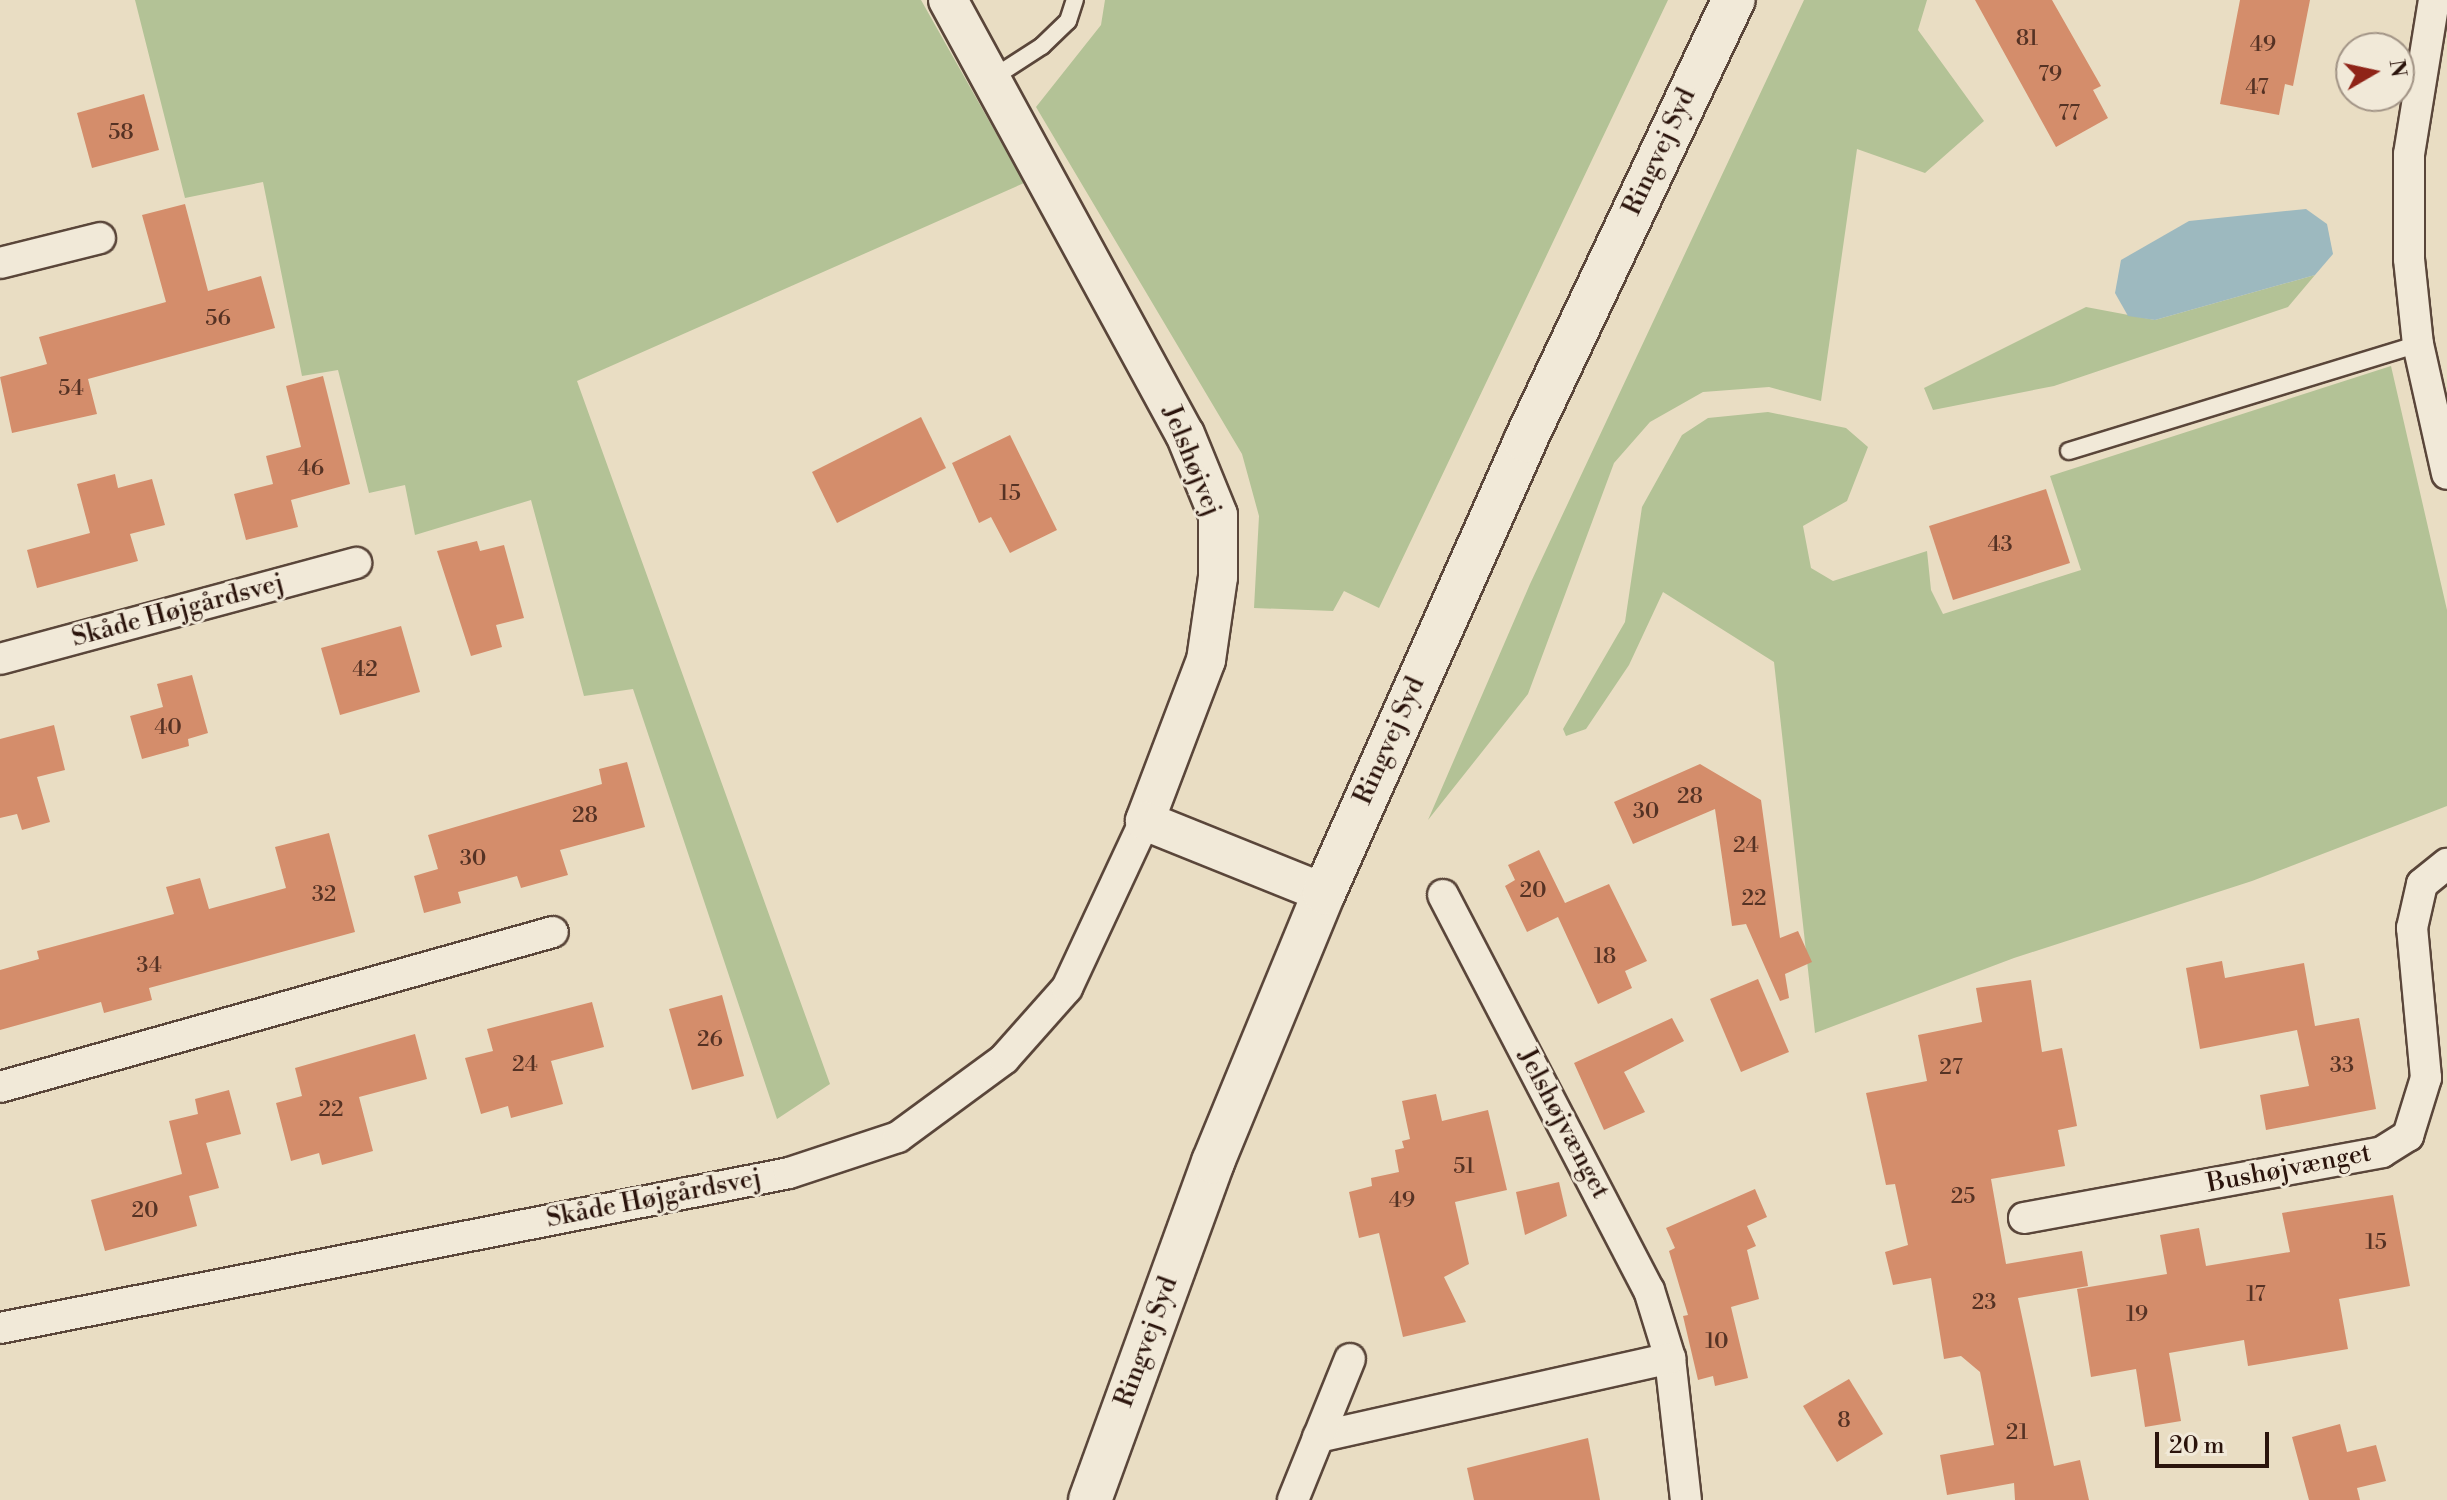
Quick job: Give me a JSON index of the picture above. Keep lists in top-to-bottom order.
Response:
{
  "streets": {
    "main road": ["Ringvej Syd"],
    "street": [
      "Jelshøjvej",
      "Skåde Højgårdsvej",
      "Jelshøjvænget",
      "Bushøjvænget"
    ]
  },
  "crossings": [
    ["Jelshøjvej", "Skåde Højgårdsvej"]
  ],
  "house_numbers": [
    "81",
    "49",
    "79",
    "47",
    "77",
    "58",
    "56",
    "54",
    "46",
    "15",
    "43",
    "42",
    "40",
    "28",
    "30",
    "28",
    "24",
    "30",
    "20",
    "32",
    "22",
    "18",
    "34",
    "26",
    "24",
    "33",
    "27",
    "22",
    "51",
    "25",
    "49",
    "20",
    "15",
    "17",
    "23",
    "19",
    "10",
    "8",
    "21"
  ],
  "scale_bar": "20 m",
  "north": "right"
}
